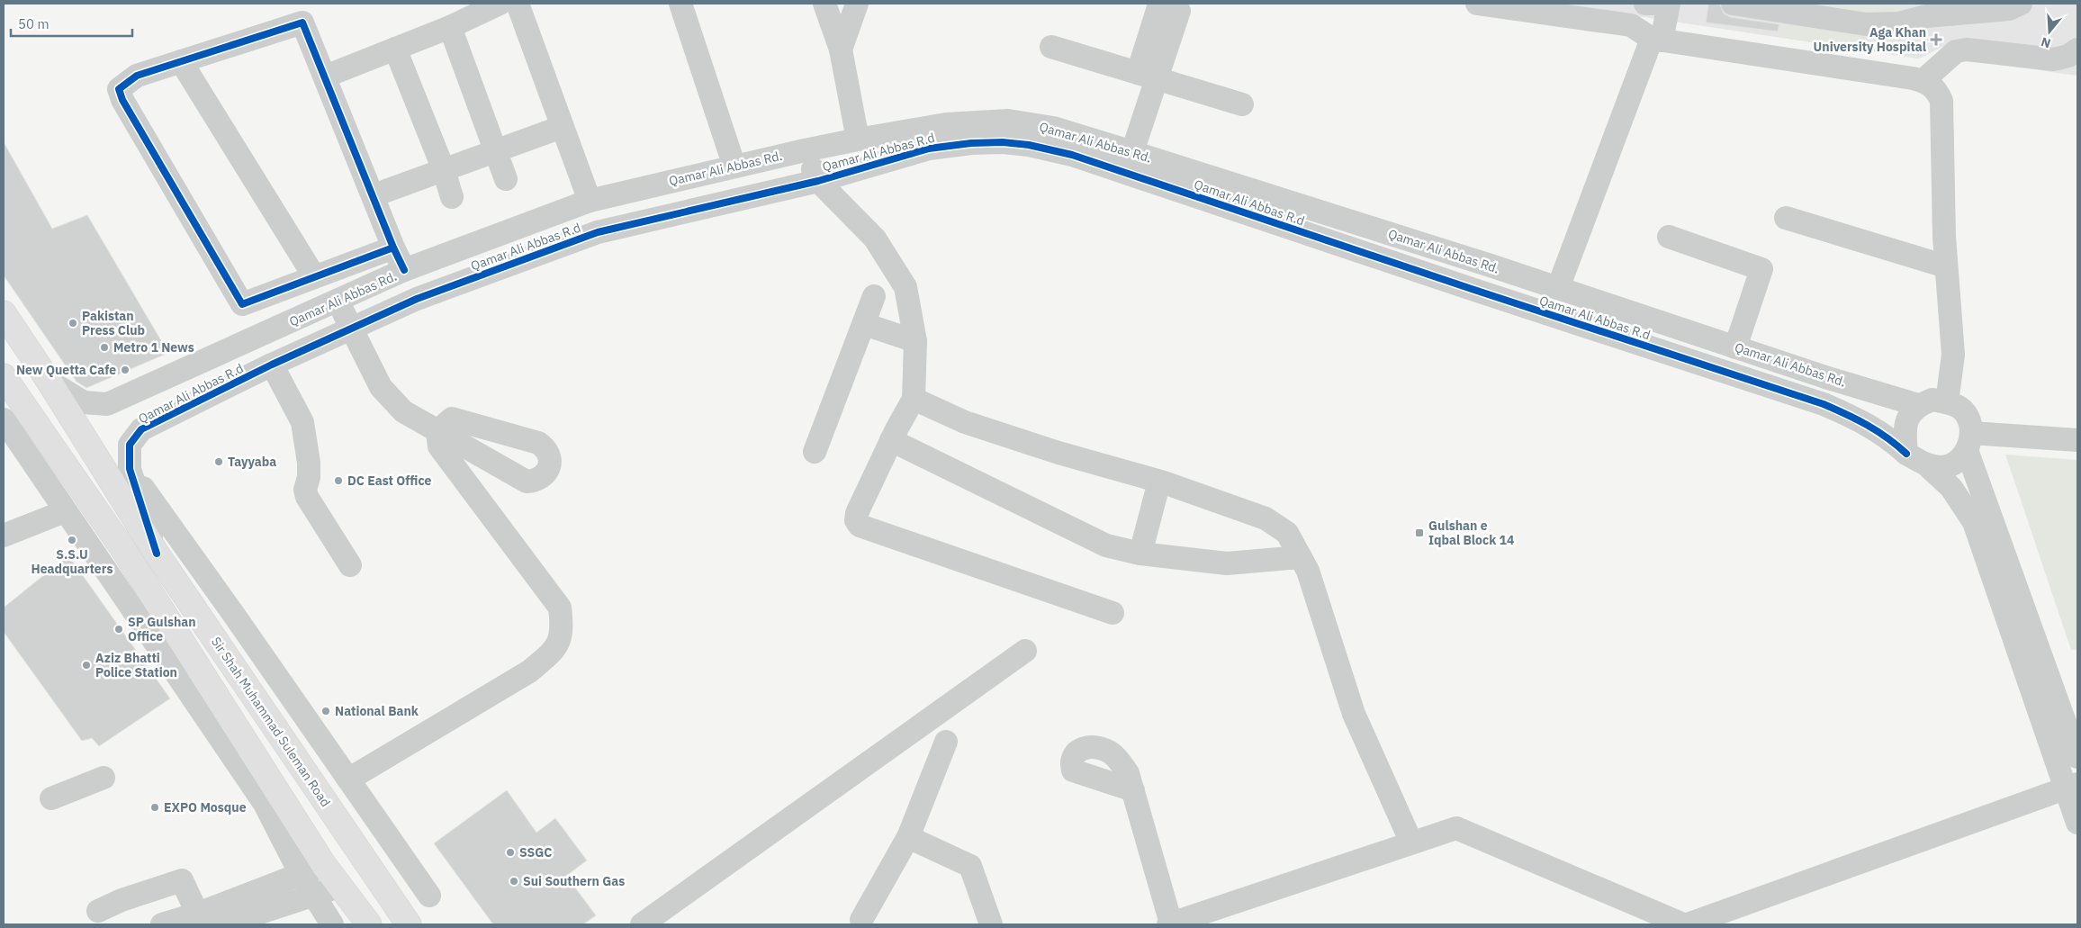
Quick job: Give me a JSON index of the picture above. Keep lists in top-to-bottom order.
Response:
{
  "streets": {
    "highway": ["Sir Shah Muhammad Suleman Road"],
    "street": ["Qamar Ali Abbas Rd.", "Qamar Ali Abbas R.d"]
  },
  "crossings": [
    ["Qamar Ali Abbas Rd.", "Qamar Ali Abbas R.d"],
    ["Qamar Ali Abbas Rd.", "Sir Shah Muhammad Suleman Road"],
    ["Qamar Ali Abbas R.d", "Sir Shah Muhammad Suleman Road"]
  ],
  "places": {
    "health": ["Aga Khan University Hospital"],
    "other": [
      "Pakistan Press Club",
      "Metro 1 News",
      "New Quetta Cafe",
      "Tayyaba",
      "DC East Office",
      "S.S.U Headquarters",
      "SP Gulshan Office",
      "Aziz Bhatti Police Station",
      "National Bank",
      "EXPO Mosque",
      "SSGC",
      "Sui Southern Gas"
    ],
    "transit": ["Gulshan e Iqbal Block 14"]
  },
  "scale_bar": "50 m",
  "north": "bottom"
}
